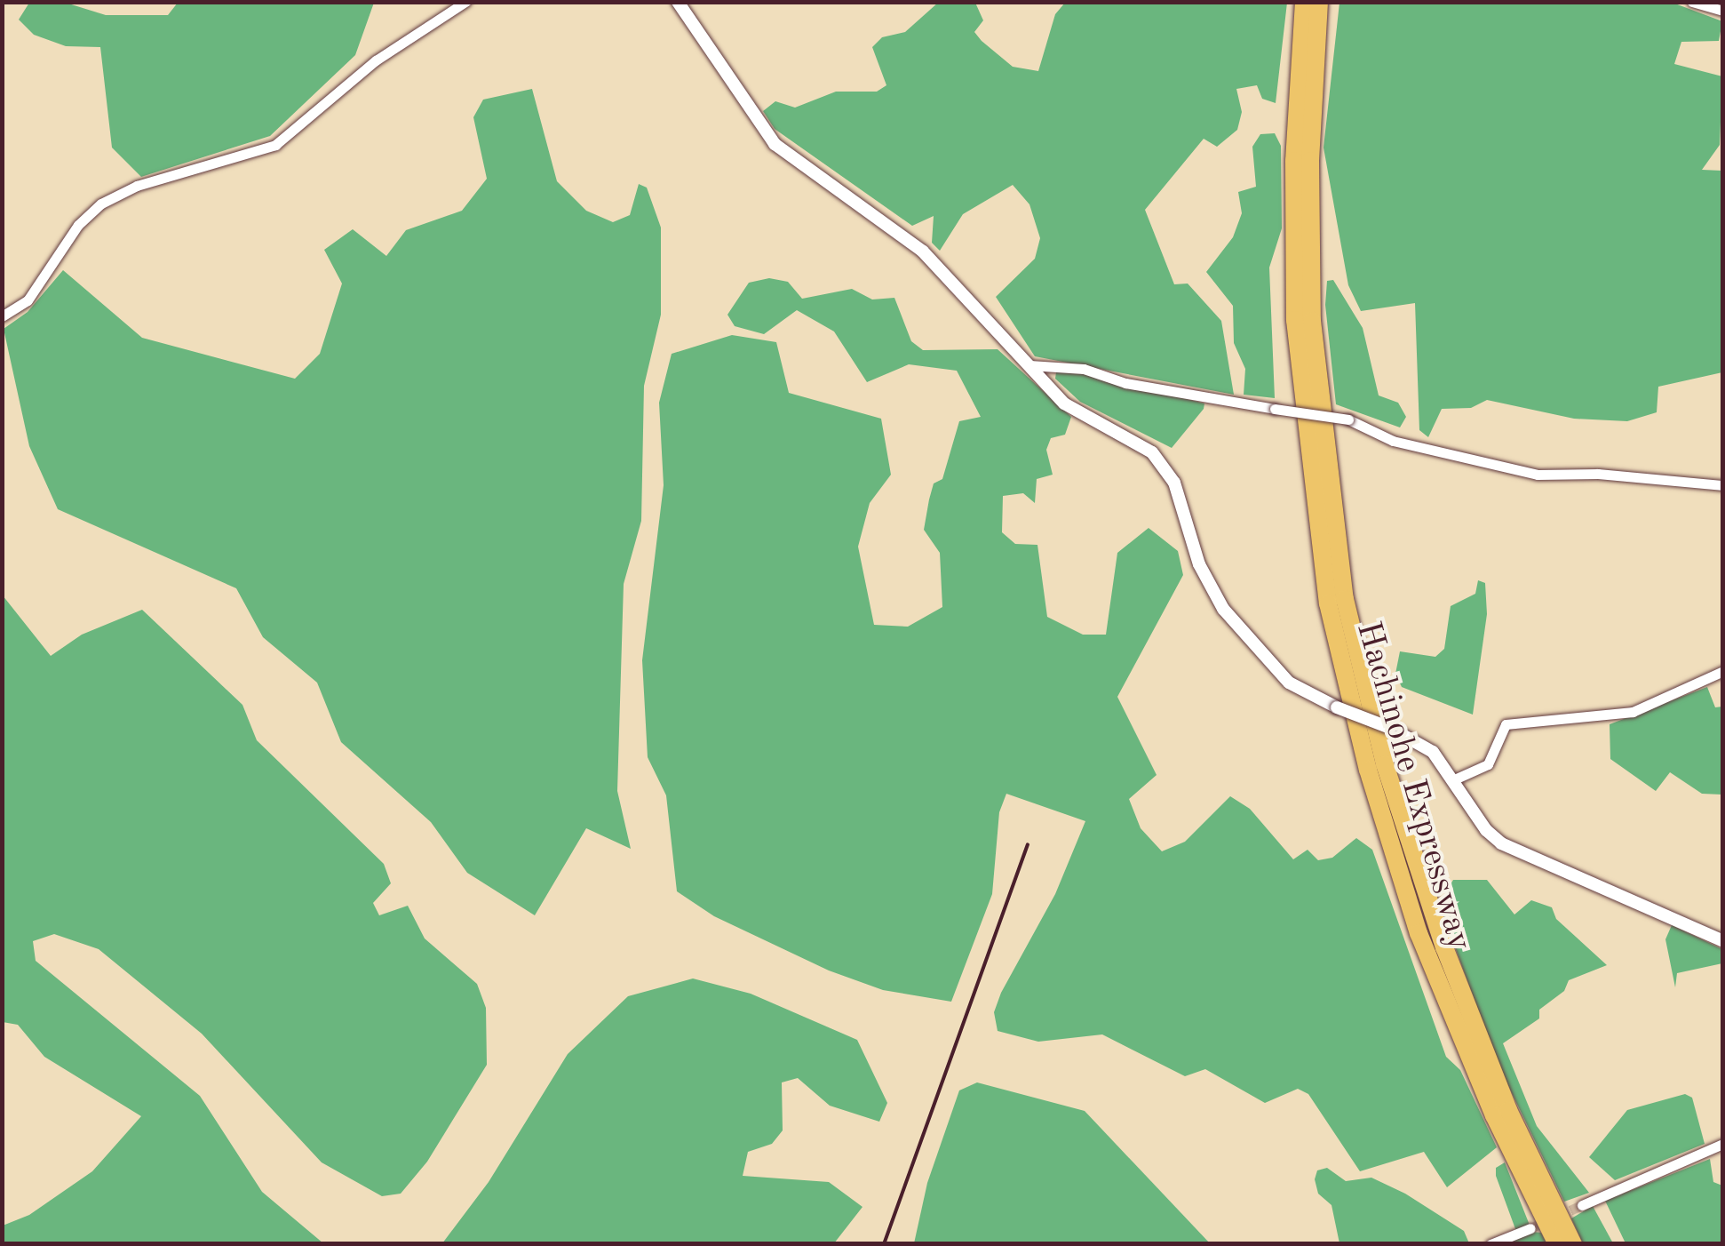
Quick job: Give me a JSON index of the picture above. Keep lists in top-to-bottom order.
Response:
{
  "streets": {
    "highway": ["Hachinohe Expressway"]
  }
}
